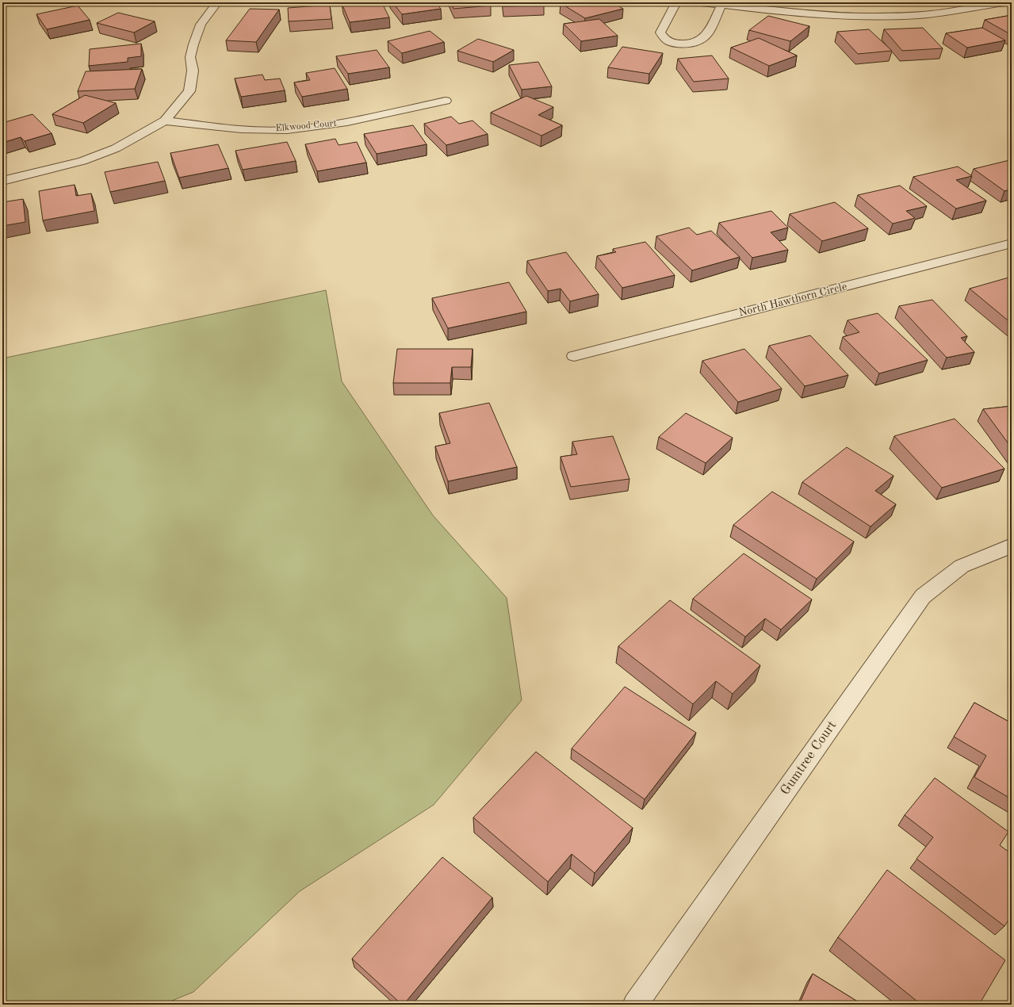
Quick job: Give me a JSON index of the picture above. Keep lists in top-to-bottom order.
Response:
{
  "streets": {
    "street": ["Elkwood Court", "North Hawthorn Circle", "Gumtree Court"]
  }
}
